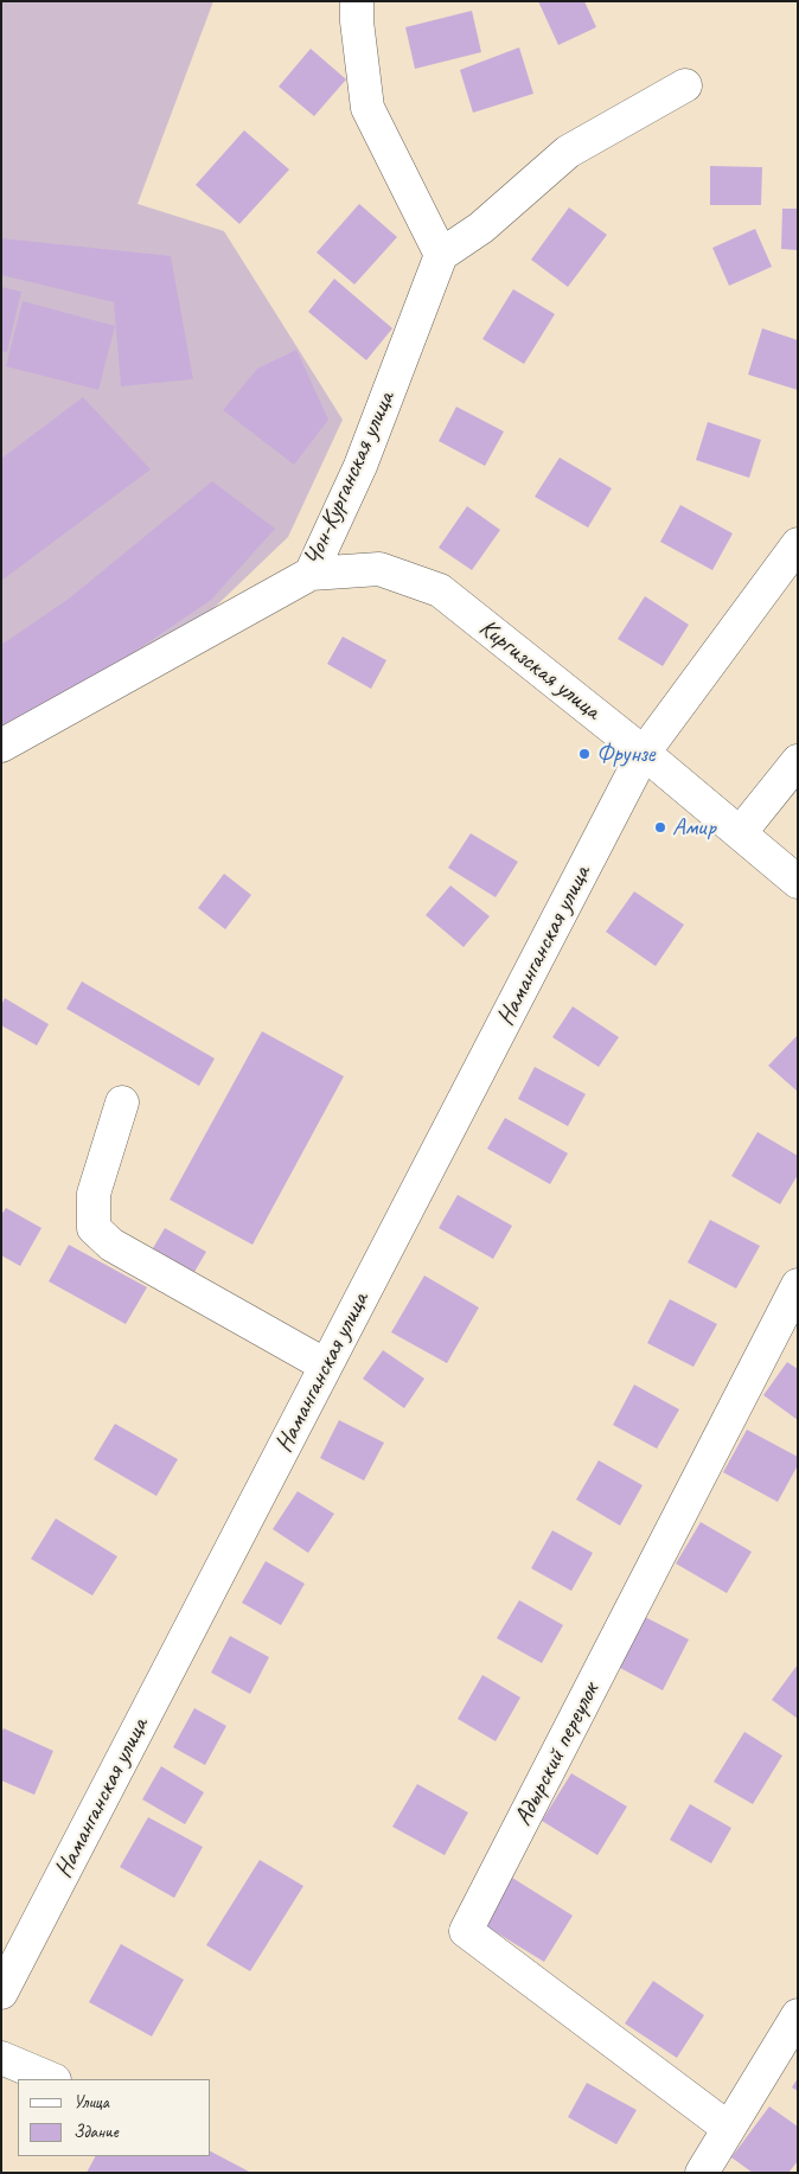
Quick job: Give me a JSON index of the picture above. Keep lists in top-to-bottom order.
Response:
{
  "streets": {
    "street": [
      "Чон-Курганская улица",
      "Киргизская улица",
      "Наманганская улица",
      "Адырский переулок"
    ]
  },
  "crossings": [
    ["Чон-Курганская улица", "Киргизская улица"],
    ["Киргизская улица", "Наманганская улица"]
  ],
  "places": ["Фрунзе", "Амир"],
  "legend": ["Улица", "Здание"]
}
